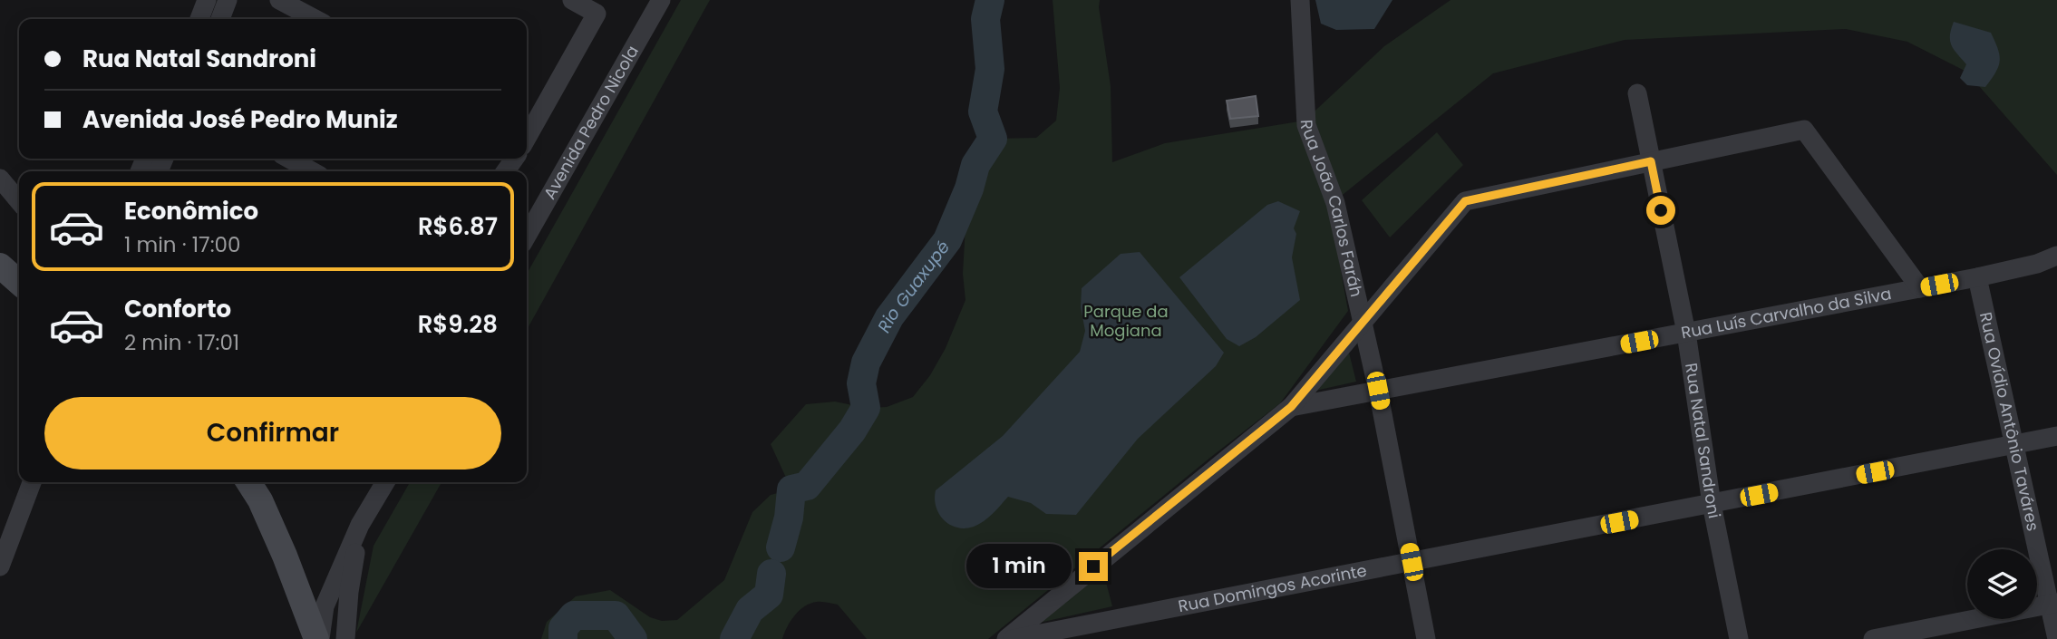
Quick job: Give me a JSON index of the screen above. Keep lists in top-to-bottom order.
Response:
{
  "streets": {
    "street": [
      "Avenida Pedro Nicola",
      "Rua João Carlos Faráh",
      "Rua Luís Carvalho da Silva",
      "Rua Ovídio Antônio Taváres",
      "Rua Natal Sandroni",
      "Rua Domingos Acorinte"
    ]
  },
  "crossings": [
    ["Rua João Carlos Faráh", "Rua Luís Carvalho da Silva"],
    ["Rua João Carlos Faráh", "Rua Domingos Acorinte"],
    ["Rua Luís Carvalho da Silva", "Rua Ovídio Antônio Taváres"],
    ["Rua Luís Carvalho da Silva", "Rua Natal Sandroni"],
    ["Rua Ovídio Antônio Taváres", "Rua Domingos Acorinte"],
    ["Rua Natal Sandroni", "Rua Domingos Acorinte"]
  ],
  "water": ["Rio Guaxupé"],
  "parks": ["Parque da Mogiana"],
  "page": {
    "banner": ["Rua Natal Sandroni", "Avenida José Pedro Muniz"],
    "list": [
      {
        "name": "Econômico",
        "note": "1 min · 17:00",
        "value": "R$6.87"
      },
      {
        "name": "Conforto",
        "note": "2 min · 17:01",
        "value": "R$9.28"
      }
    ],
    "buttons": "Confirmar",
    "bubble": "1 min"
  }
}
